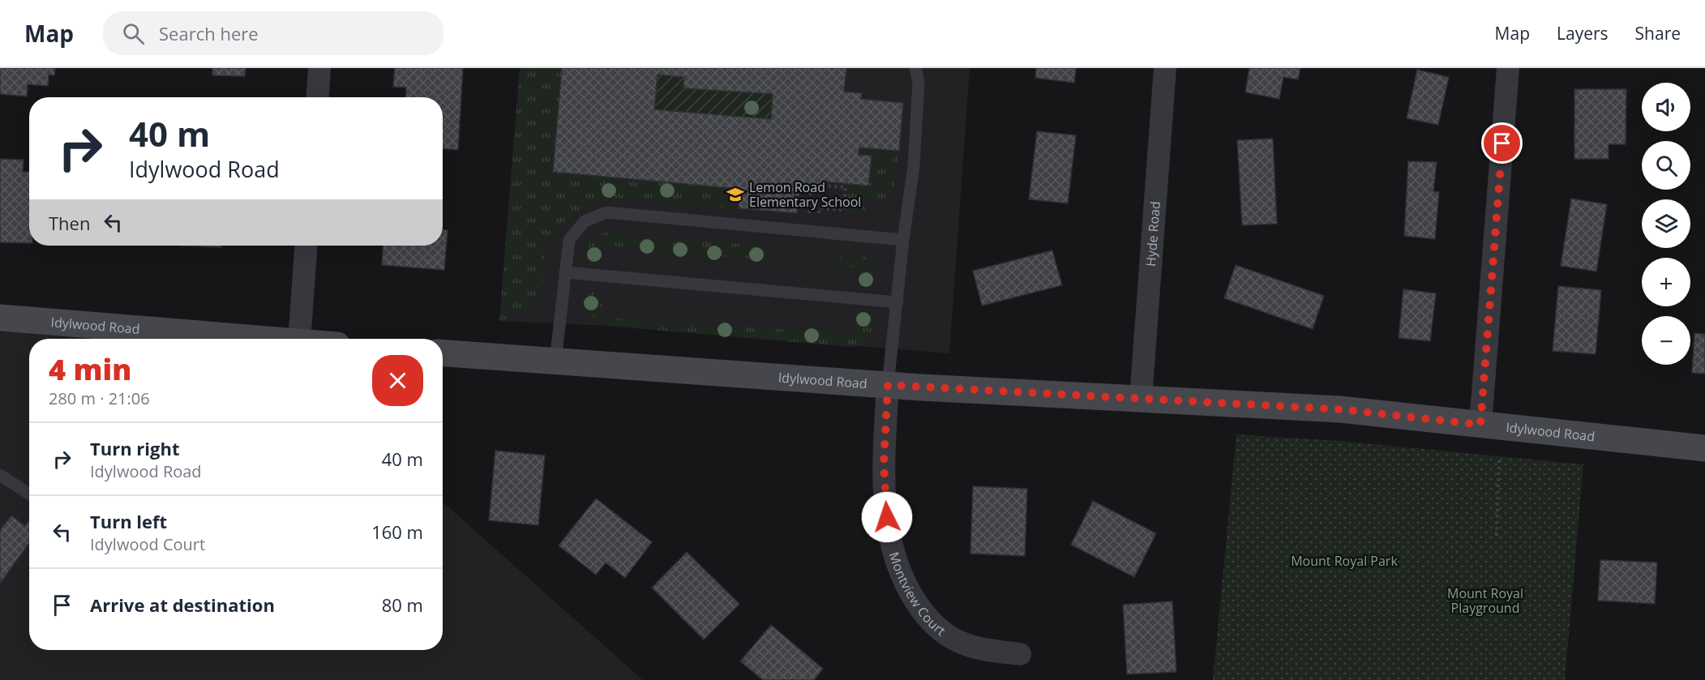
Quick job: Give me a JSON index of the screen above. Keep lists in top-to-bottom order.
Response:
{
  "streets": {
    "main road": ["Idylwood Road"],
    "street": ["Hyde Road", "Montview Court"]
  },
  "crossings": [
    ["Hyde Road", "Idylwood Road"],
    ["Idylwood Road", "Montview Court"]
  ],
  "parks": ["Mount Royal Park", "Mount Royal Playground"],
  "places": {
    "school or university": ["Lemon Road Elementary School"]
  },
  "page": {
    "header": "Map",
    "search": "Search here",
    "nav": ["Map", "Layers", "Share"],
    "map_buttons": ["+", "−"],
    "turn": ["40 m", "Idylwood Road"],
    "then": "Then",
    "heading": ["4 min", "280 m · 21:06"],
    "list": [
      {
        "name": "Turn right",
        "note": "Idylwood Road",
        "value": "40 m"
      },
      {
        "name": "Turn left",
        "note": "Idylwood Court",
        "value": "160 m"
      },
      {
        "name": "Arrive at destination",
        "value": "80 m"
      }
    ]
  }
}
